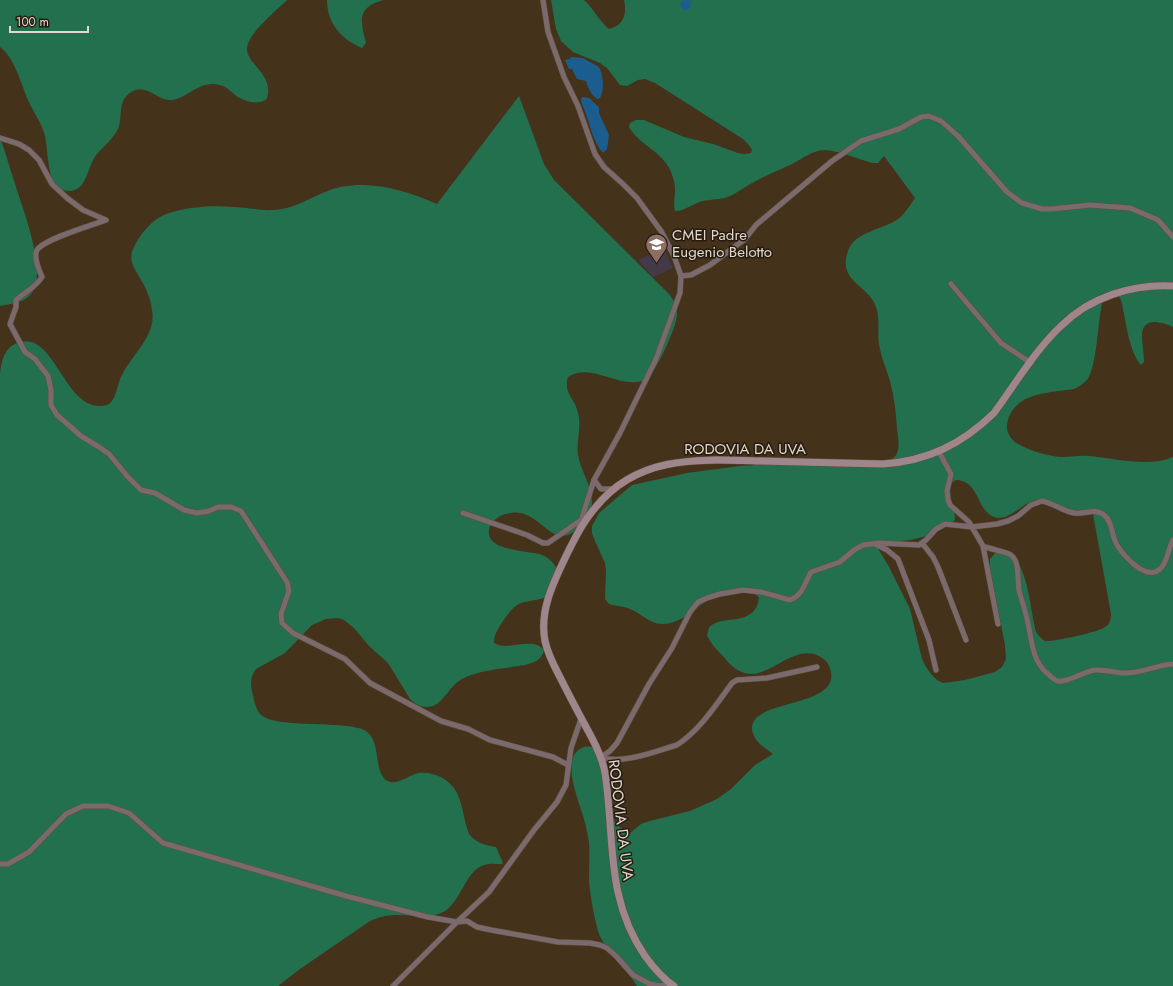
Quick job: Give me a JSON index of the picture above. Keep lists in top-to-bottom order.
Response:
{
  "streets": {
    "street": ["RODOVIA DA UVA"]
  },
  "places": {
    "school or university": ["CMEI Padre Eugenio Belotto"]
  },
  "scale_bar": "100 m"
}
